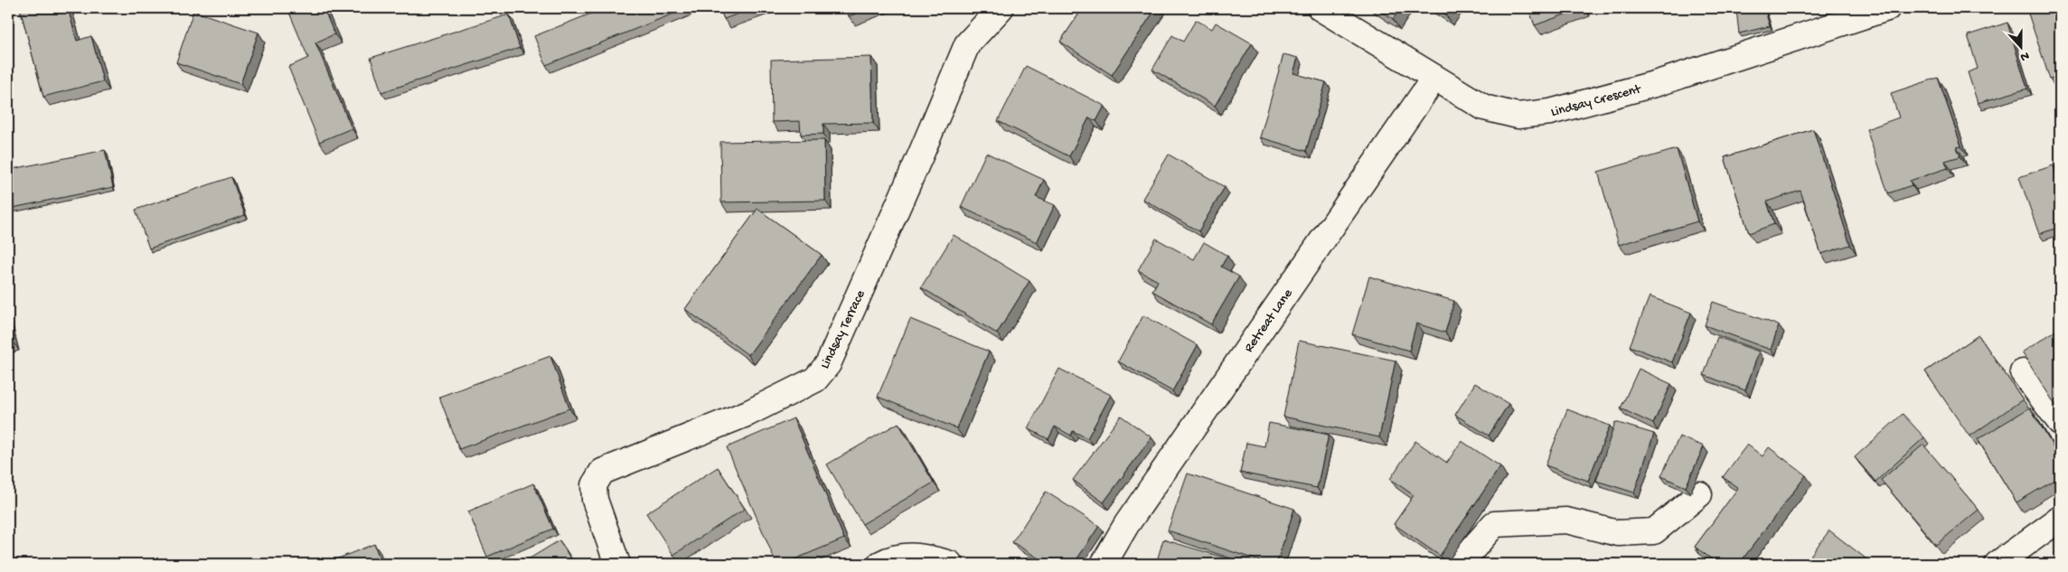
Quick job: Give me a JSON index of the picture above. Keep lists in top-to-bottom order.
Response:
{
  "streets": {
    "street": ["Lindsay Crescent", "Retreat Lane", "Lindsay Terrace"]
  },
  "crossings": [
    ["Lindsay Crescent", "Retreat Lane"]
  ],
  "north": "bottom"
}
